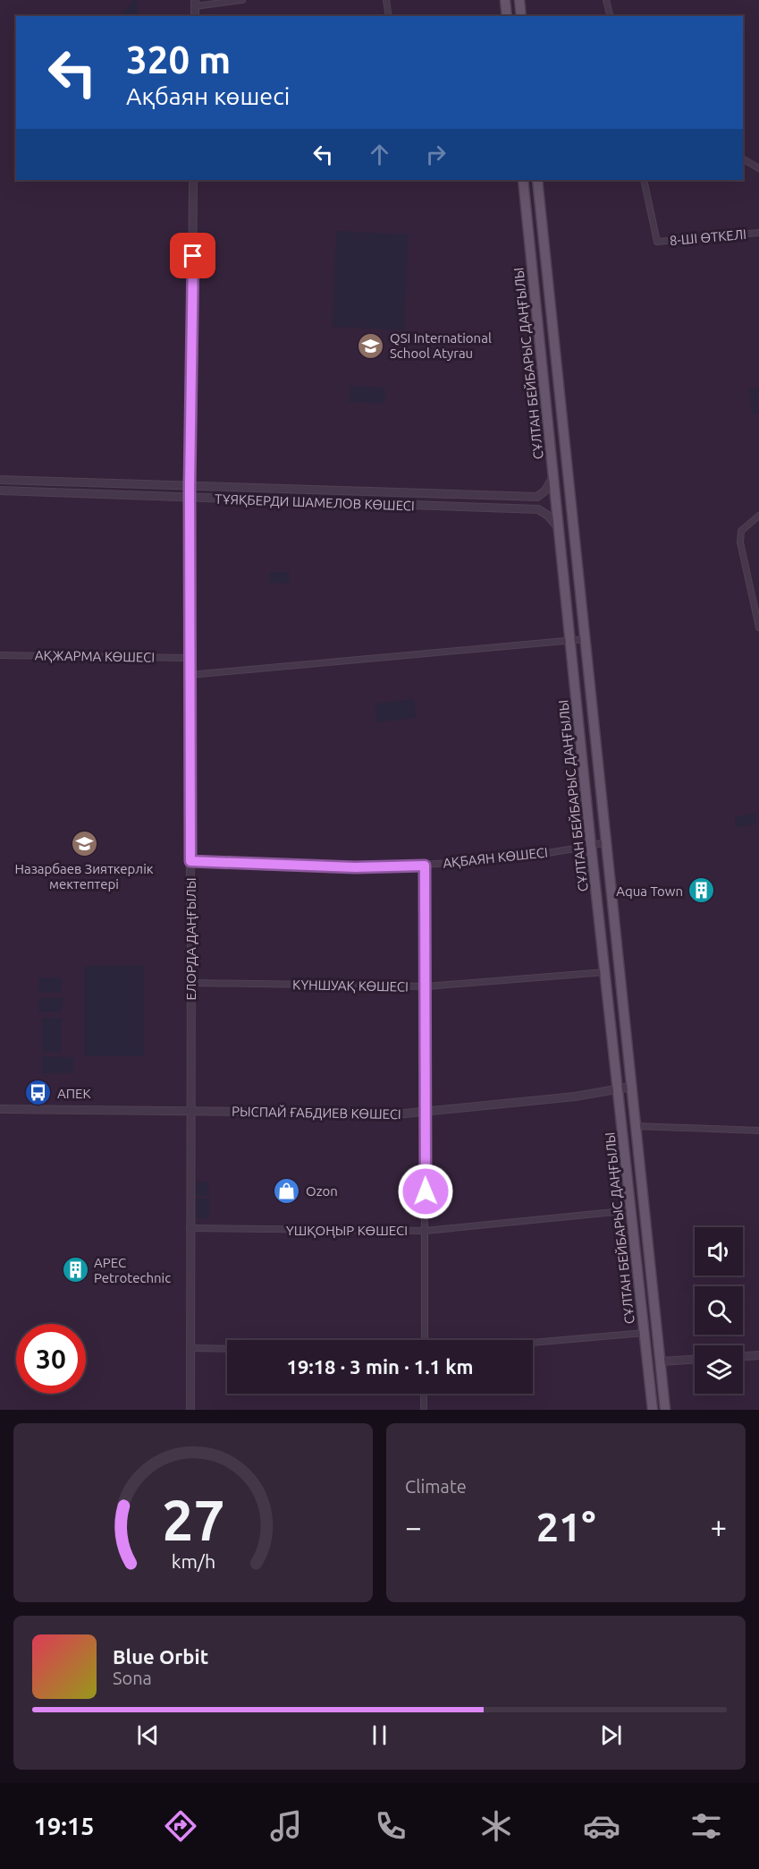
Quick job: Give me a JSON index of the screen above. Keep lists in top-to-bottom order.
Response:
{
  "streets": {
    "main road": ["СҰЛТАН БЕЙБАРЫС ДАҢҒЫЛЫ"],
    "street": [
      "8-ШІ ӨТКЕЛІ",
      "ТҰЯҚБЕРДИ ШАМЕЛОВ КӨШЕСІ",
      "АҚЖАРМА КӨШЕСІ",
      "АҚБАЯН КӨШЕСІ",
      "ЕЛОРДА ДАҢҒЫЛЫ",
      "КҮНШУАҚ КӨШЕСІ",
      "РЫСПАЙ ҒАБДИЕВ КӨШЕСІ",
      "ҮШҚОҢЫР КӨШЕСІ"
    ]
  },
  "crossings": [
    ["СҰЛТАН БЕЙБАРЫС ДАҢҒЫЛЫ", "ТҰЯҚБЕРДИ ШАМЕЛОВ КӨШЕСІ"],
    ["СҰЛТАН БЕЙБАРЫС ДАҢҒЫЛЫ", "АҚБАЯН КӨШЕСІ"],
    ["СҰЛТАН БЕЙБАРЫС ДАҢҒЫЛЫ", "КҮНШУАҚ КӨШЕСІ"],
    ["СҰЛТАН БЕЙБАРЫС ДАҢҒЫЛЫ", "РЫСПАЙ ҒАБДИЕВ КӨШЕСІ"],
    ["СҰЛТАН БЕЙБАРЫС ДАҢҒЫЛЫ", "ҮШҚОҢЫР КӨШЕСІ"],
    ["ТҰЯҚБЕРДИ ШАМЕЛОВ КӨШЕСІ", "ЕЛОРДА ДАҢҒЫЛЫ"],
    ["АҚЖАРМА КӨШЕСІ", "ЕЛОРДА ДАҢҒЫЛЫ"],
    ["АҚБАЯН КӨШЕСІ", "ЕЛОРДА ДАҢҒЫЛЫ"],
    ["ЕЛОРДА ДАҢҒЫЛЫ", "КҮНШУАҚ КӨШЕСІ"],
    ["ЕЛОРДА ДАҢҒЫЛЫ", "РЫСПАЙ ҒАБДИЕВ КӨШЕСІ"],
    ["ЕЛОРДА ДАҢҒЫЛЫ", "ҮШҚОҢЫР КӨШЕСІ"]
  ],
  "places": {
    "school or university": ["QSI International School Atyrau", "Назарбаев Зияткерлік мектептері"],
    "building": ["Aqua Town", "APEC Petrotechnic"],
    "bus stop": ["АПЕК"],
    "shop": ["Ozon"]
  },
  "page": {
    "turn": ["320 m", "Ақбаян көшесі"],
    "limit": "30",
    "trip": "19:18 · 3 min · 1.1 km",
    "tile": "Climate",
    "heat": ["−", "21°", "+"],
    "song": ["Blue Orbit", "Sona"],
    "tabs": "19:15",
    "gauge": ["27", "km/h"]
  }
}
